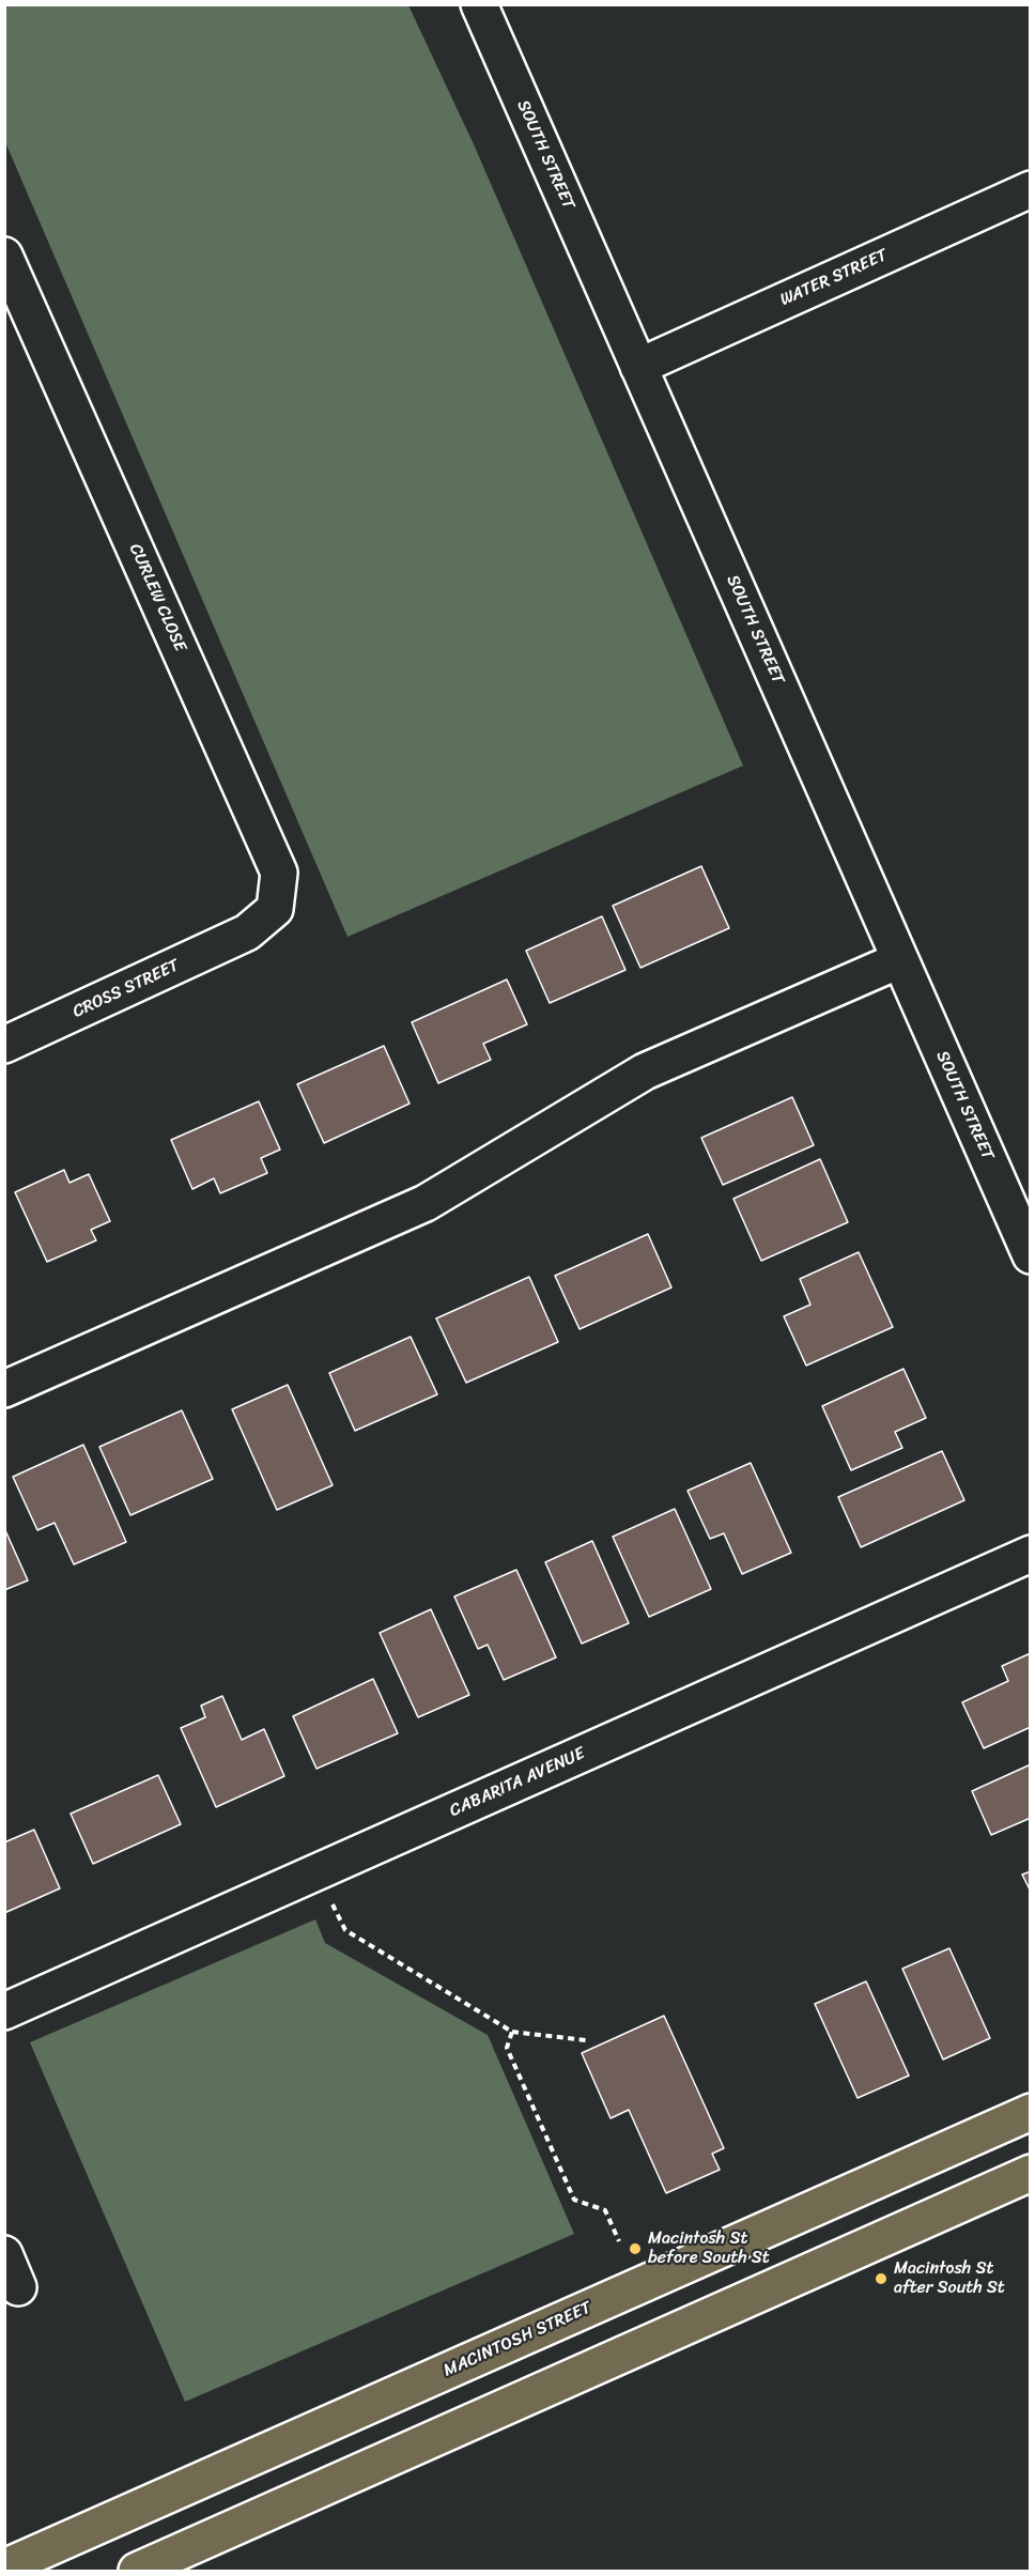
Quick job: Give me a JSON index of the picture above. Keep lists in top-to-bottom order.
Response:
{
  "streets": {
    "main road": ["MACINTOSH STREET"],
    "street": [
      "SOUTH STREET",
      "WATER STREET",
      "CURLEW CLOSE",
      "CROSS STREET",
      "CABARITA AVENUE"
    ]
  },
  "crossings": [
    ["SOUTH STREET", "WATER STREET"],
    ["CURLEW CLOSE", "CROSS STREET"]
  ],
  "places": ["Macintosh St before South St", "Macintosh St after South St"]
}
